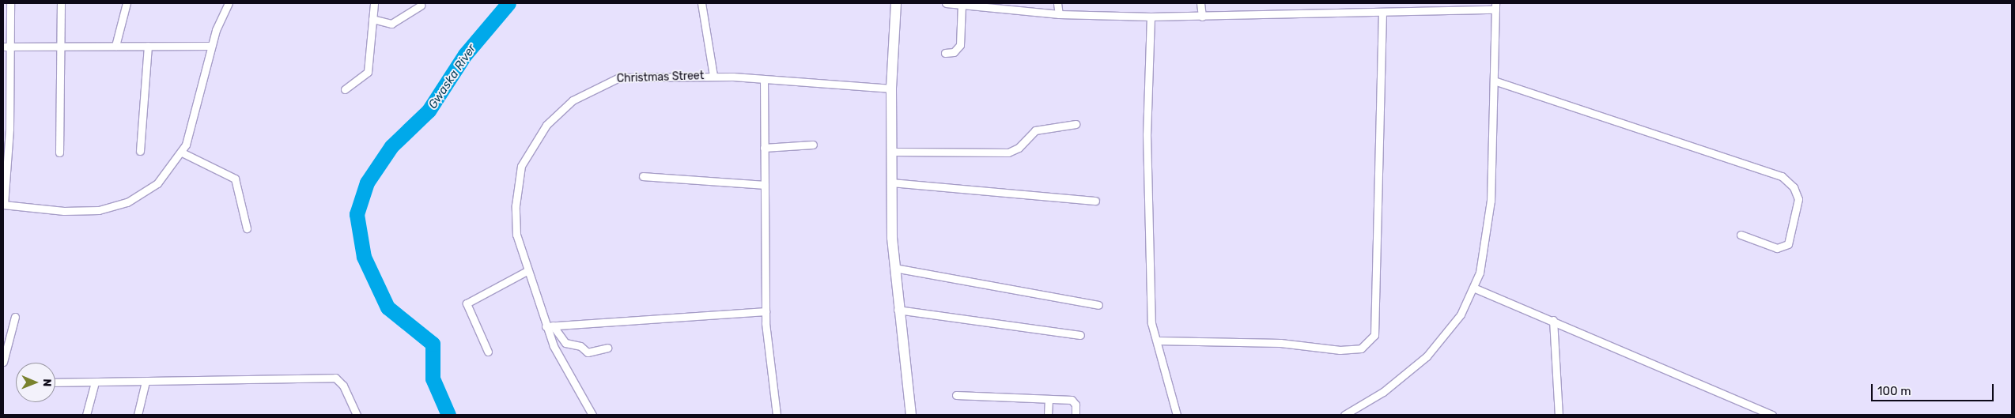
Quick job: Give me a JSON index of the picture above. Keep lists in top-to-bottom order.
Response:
{
  "streets": {
    "street": ["Christmas Street"]
  },
  "water": ["Gwaska River"],
  "scale_bar": "100 m",
  "north": "right"
}
